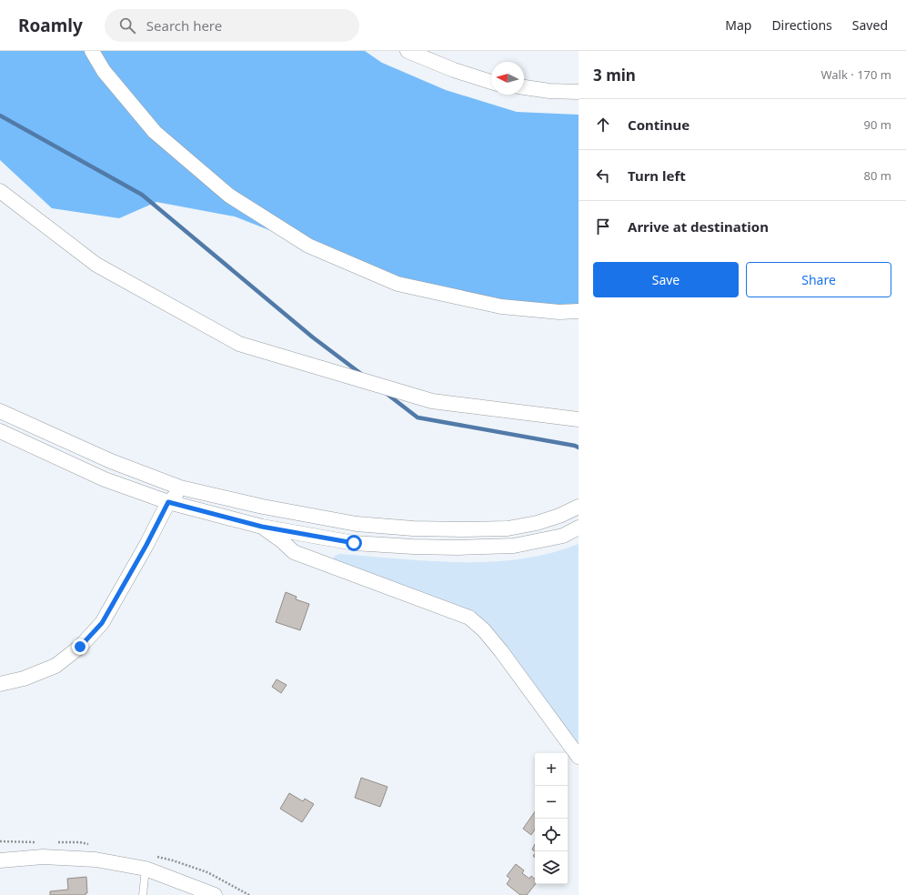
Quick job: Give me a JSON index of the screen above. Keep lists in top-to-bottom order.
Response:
{
  "north": "left",
  "page": {
    "header": "Roamly",
    "search": "Search here",
    "nav": ["Map", "Directions", "Saved"],
    "heading": ["3 min", "Walk · 170 m"],
    "list": [
      ["Continue", "90 m"],
      ["Turn left", "80 m"],
      "Arrive at destination"
    ],
    "buttons": ["Save", "Share"],
    "map_buttons": ["+", "−"]
  }
}
